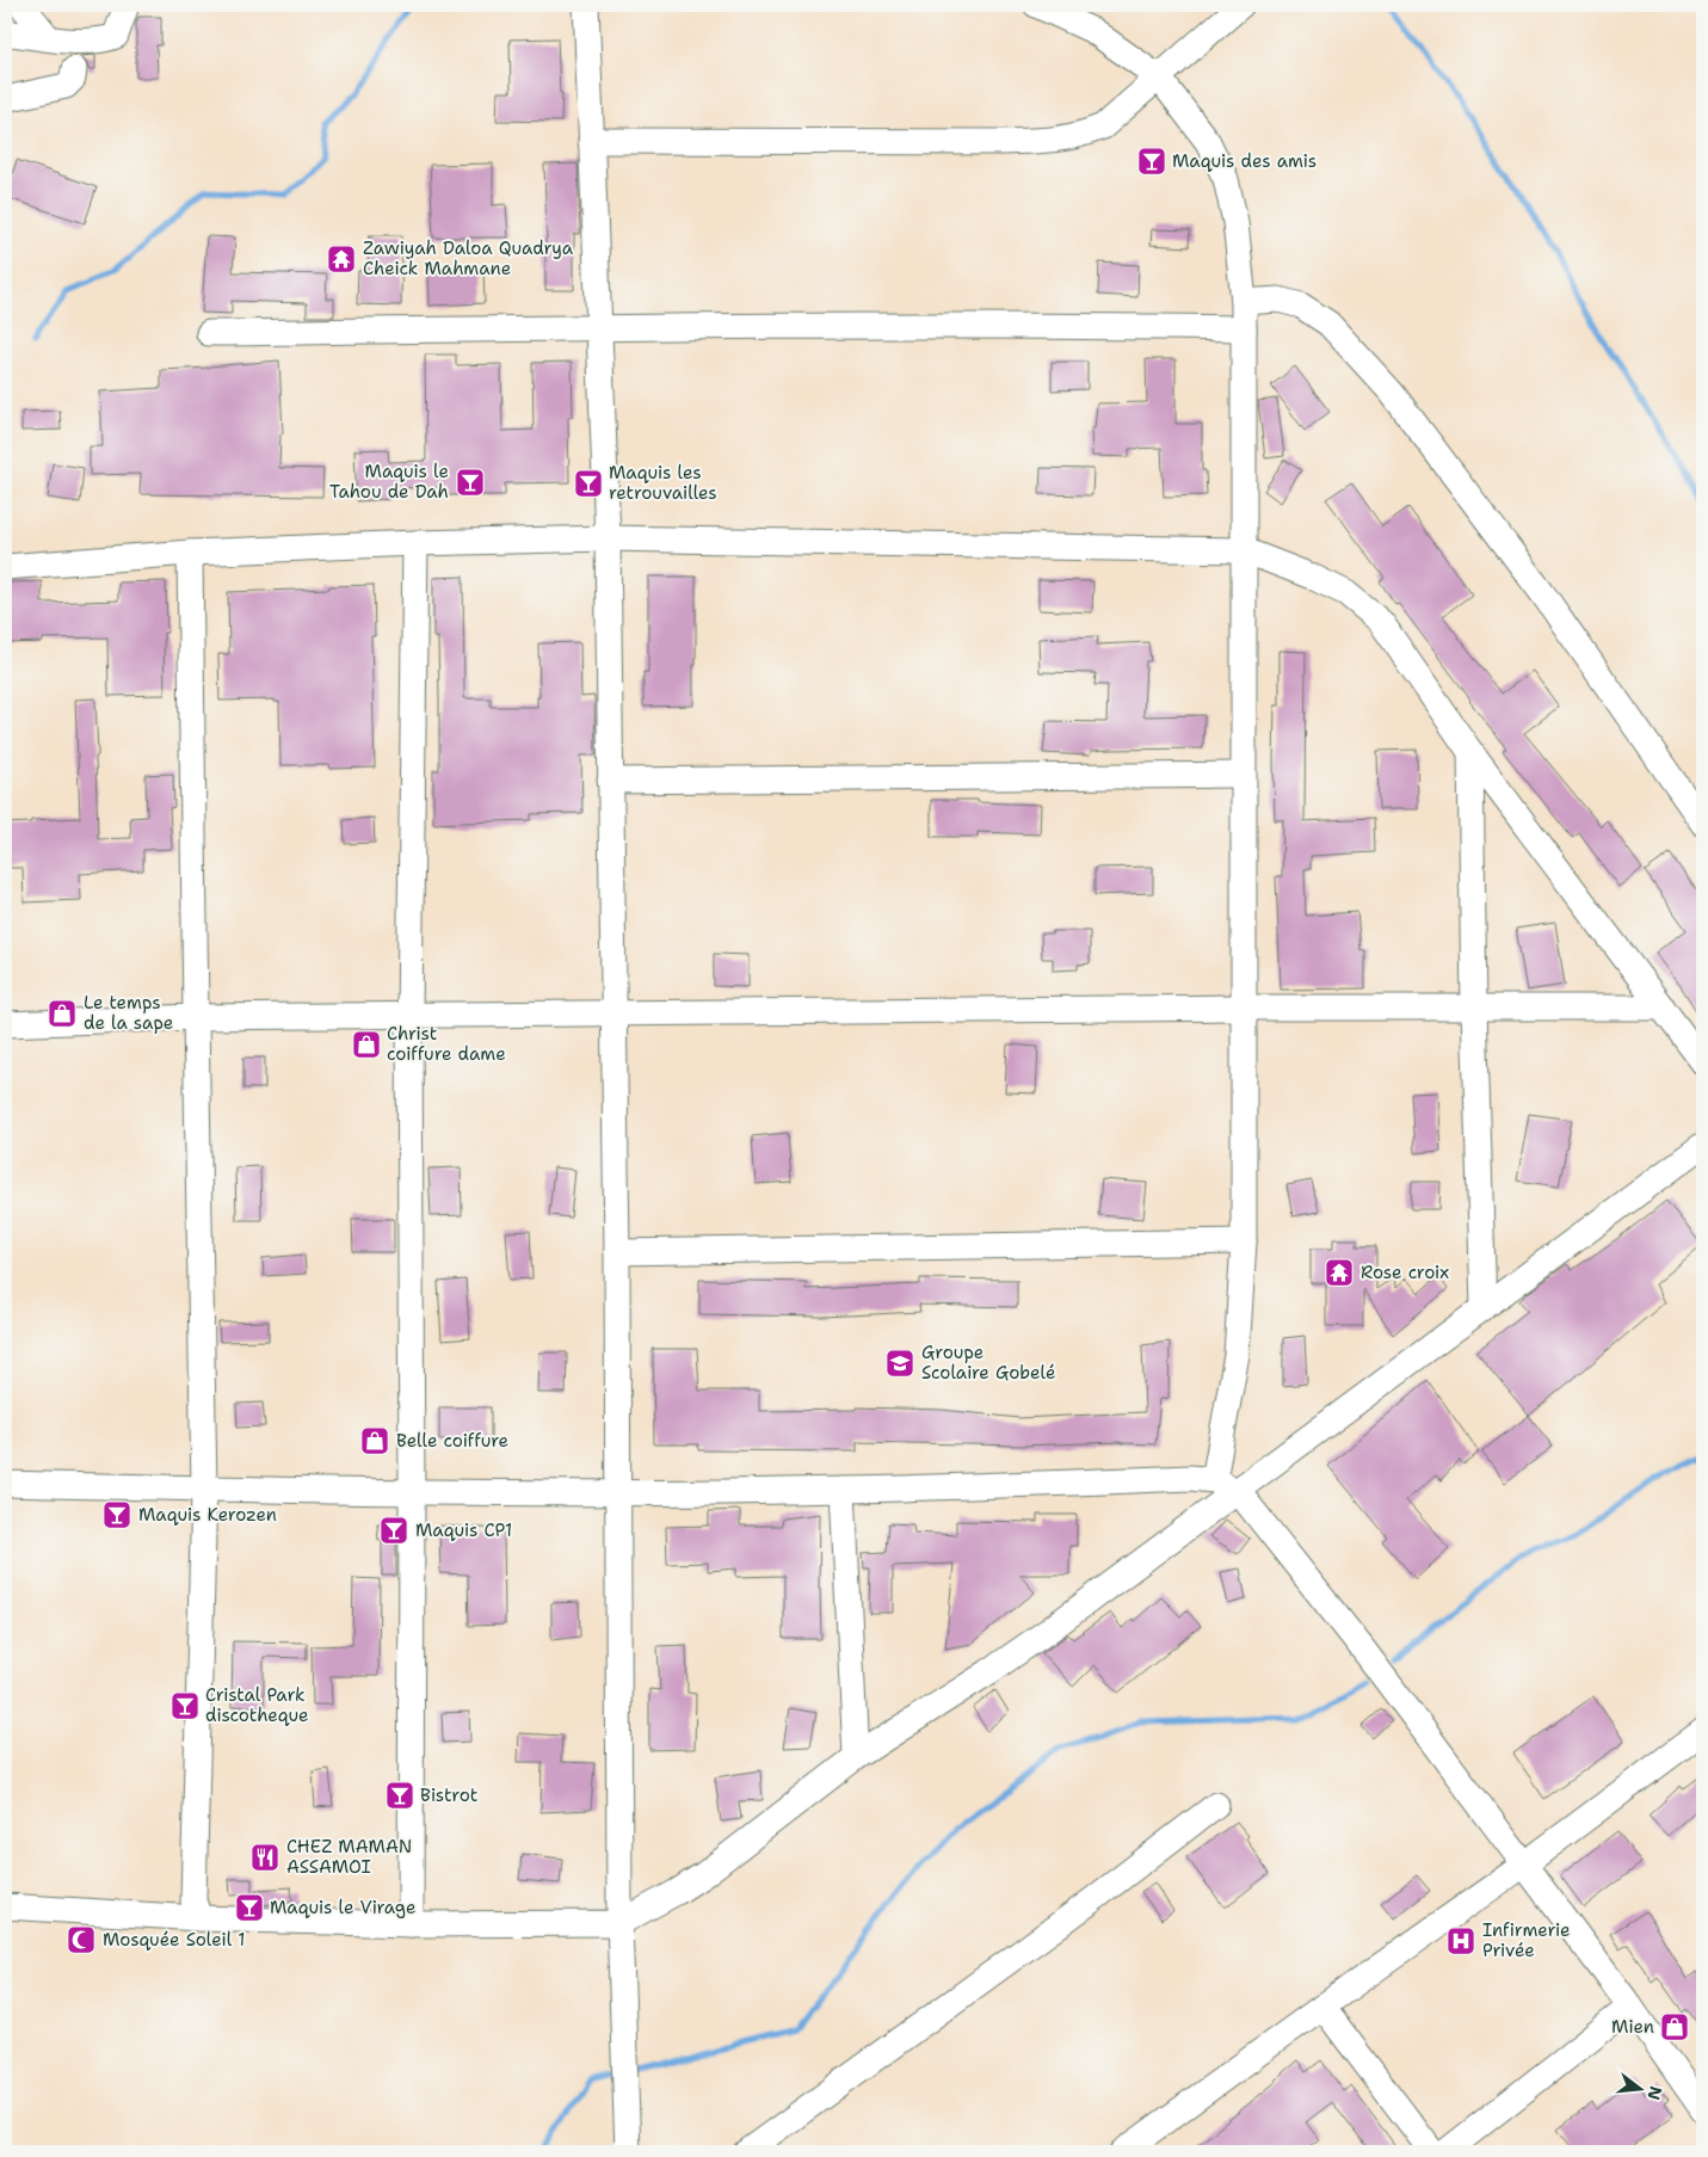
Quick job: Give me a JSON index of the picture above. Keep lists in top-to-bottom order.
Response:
{
  "places": {
    "bar": [
      "Maquis des amis",
      "Maquis le Tahou de Dah",
      "Maquis les retrouvailles",
      "Maquis Kerozen",
      "Maquis CP1",
      "Cristal Park discotheque",
      "Bistrot",
      "Maquis le Virage"
    ],
    "temple": ["Zawiyah Daloa Quadrya Cheick Mahmane", "Rose croix"],
    "shop": [
      "Le temps de la sape",
      "Christ coiffure dame",
      "Belle coiffure",
      "Mien"
    ],
    "school or university": ["Groupe Scolaire Gobelé"],
    "restaurant": ["CHEZ MAMAN ASSAMOI"],
    "mosque": ["Mosquée Soleil 1"],
    "hospital": ["Infirmerie Privée"]
  },
  "north": "right"
}
